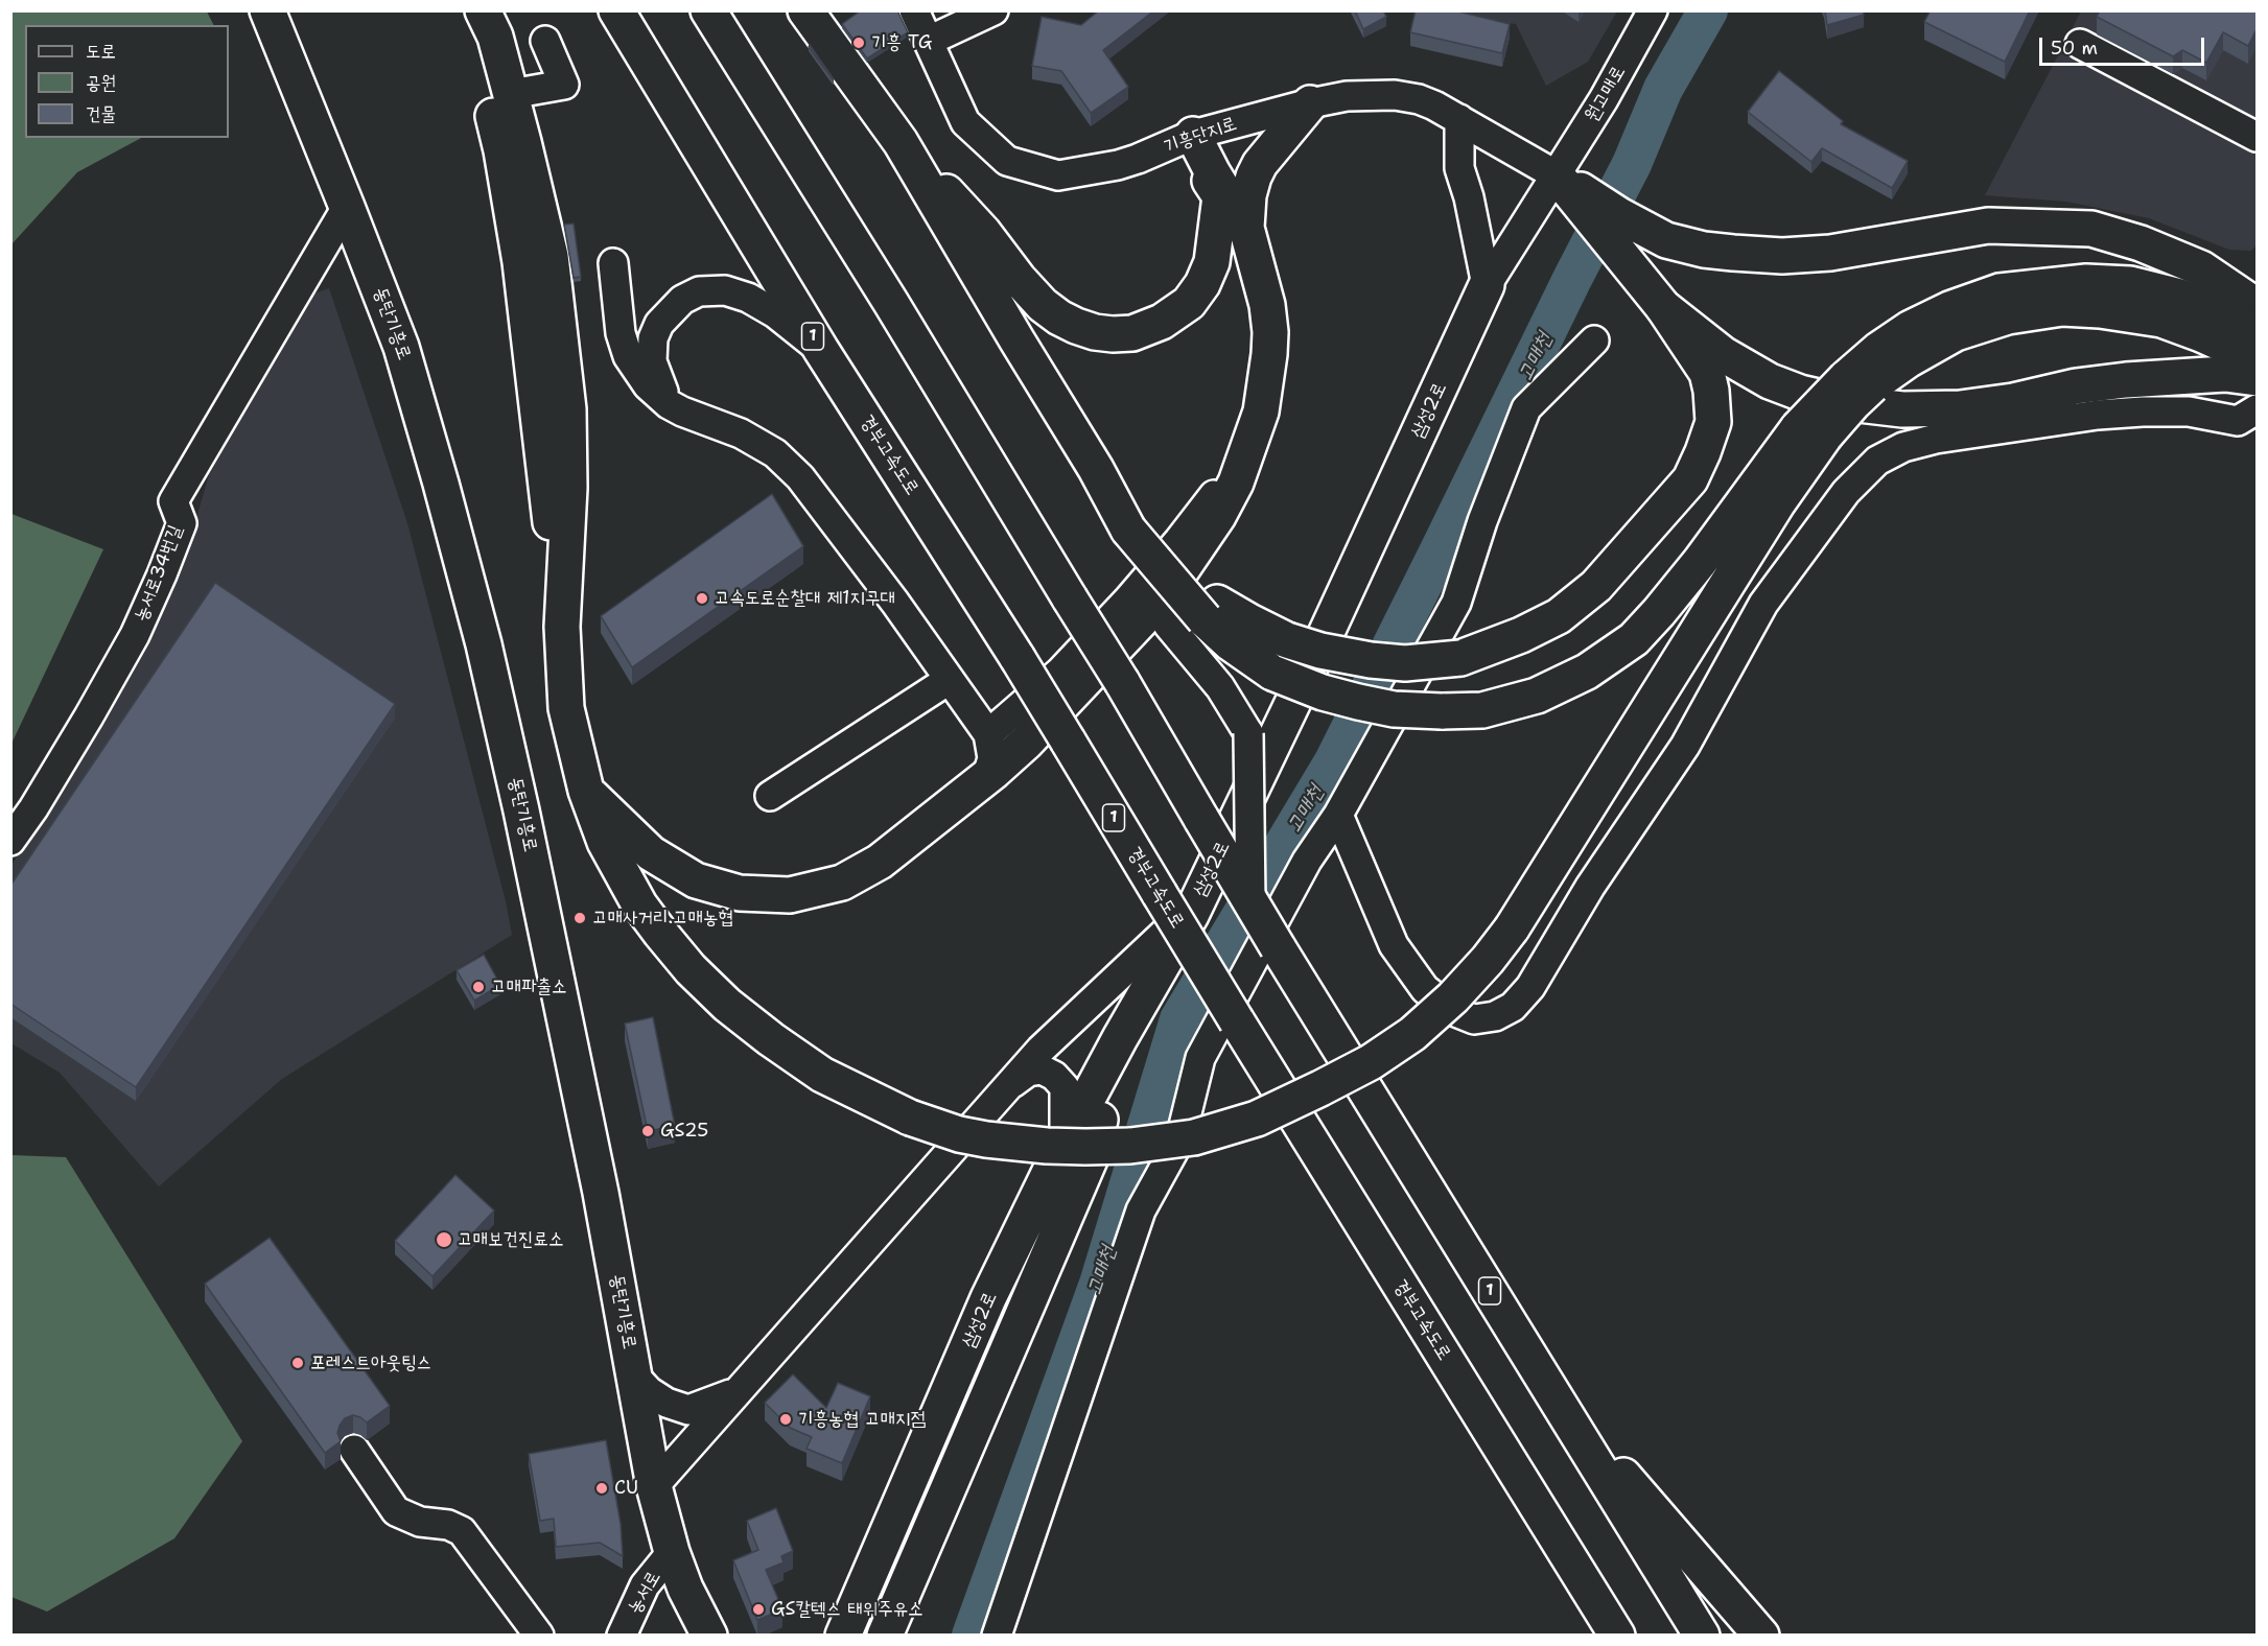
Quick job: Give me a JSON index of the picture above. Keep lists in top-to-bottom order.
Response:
{
  "streets": {
    "main road": [
      "동탄기흥로",
      "1",
      "삼성2로",
      "경부고속도로"
    ],
    "street": [
      "원고매로",
      "기흥단지로",
      "농서로34번길",
      "농서로"
    ]
  },
  "crossings": [
    ["원고매로", "기흥단지로"],
    ["원고매로", "삼성2로"],
    ["기흥단지로", "삼성2로"],
    ["동탄기흥로", "농서로34번길"],
    ["동탄기흥로", "농서로"]
  ],
  "water": ["고매천"],
  "places": [
    "기흥 TG",
    "고속도로순찰대 제1지구대",
    "고매사거리.고매농협",
    "고매파출소",
    "GS25",
    "고매보건진료소",
    "포레스트아웃팅스",
    "기흥농협 고매지점",
    "CU",
    "GS칼텍스 태위주유소"
  ],
  "legend": ["도로", "공원", "건물"],
  "scale_bar": "50 m"
}
